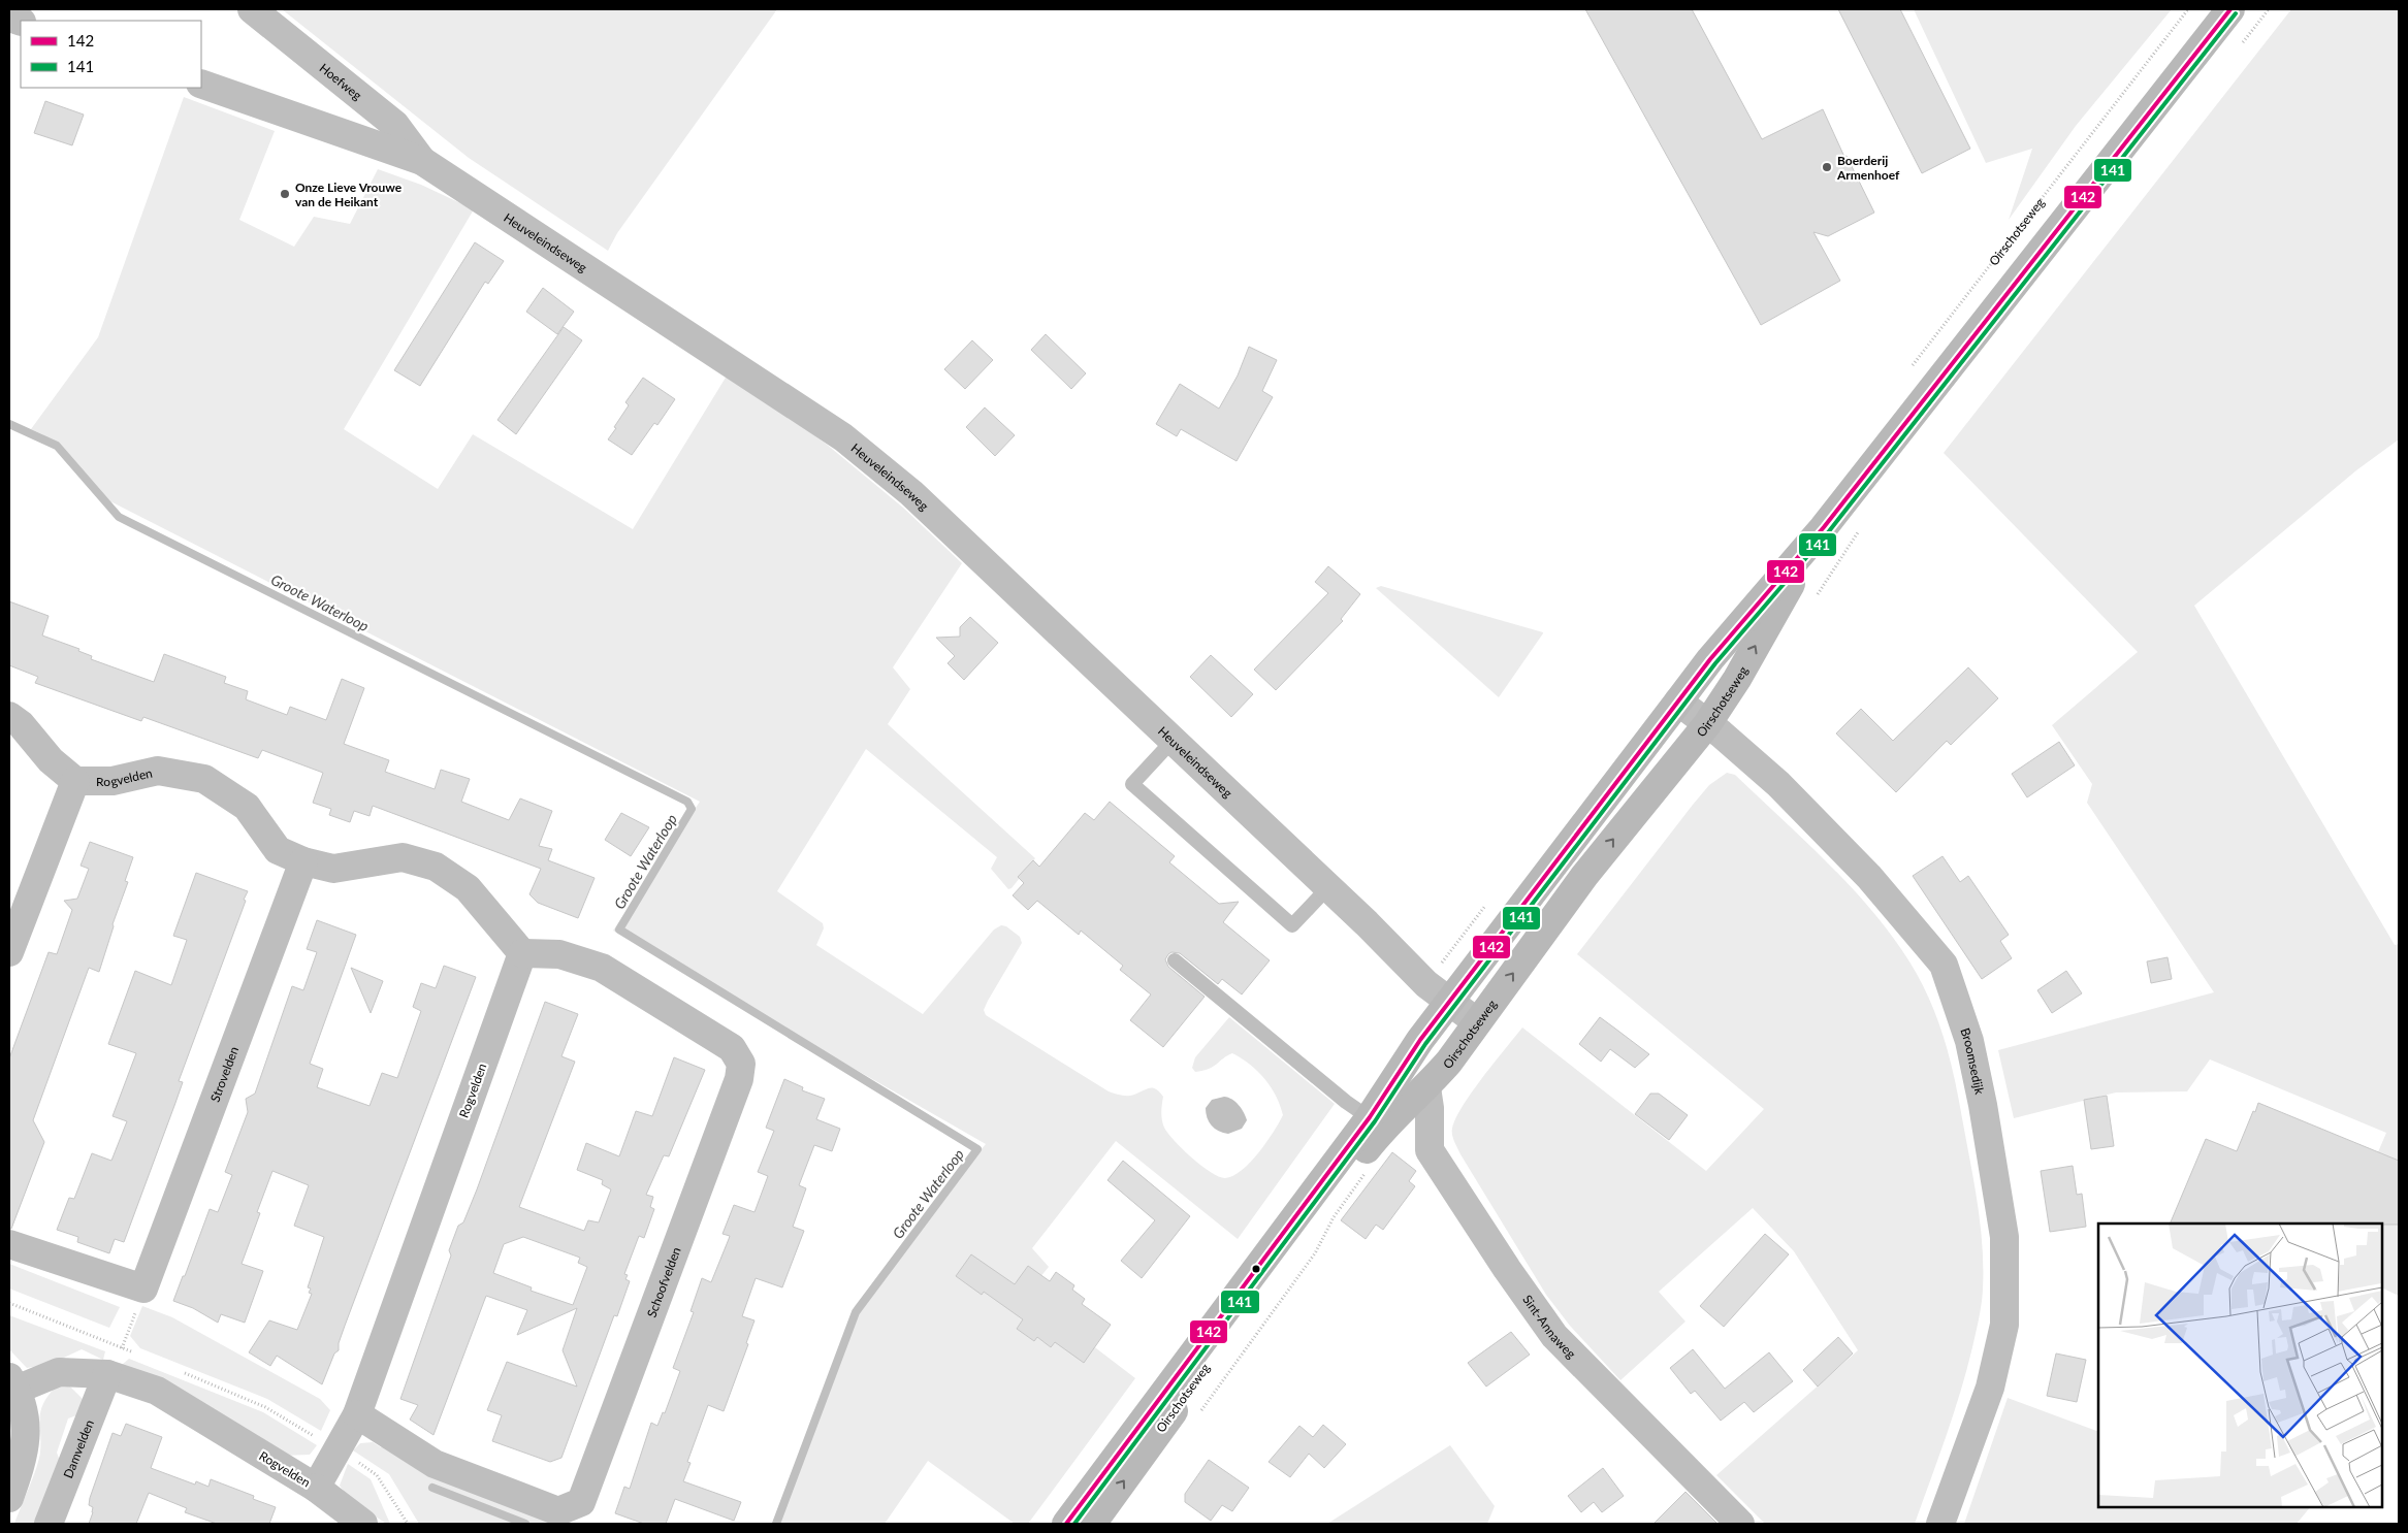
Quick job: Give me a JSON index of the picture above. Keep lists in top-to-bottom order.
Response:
{
  "streets": {
    "main road": ["Oirschotseweg"],
    "street": [
      "Hoefweg",
      "Heuveleindseweg",
      "Rogvelden",
      "Broomsedijk",
      "Strovelden",
      "Schoofvelden",
      "Sint-Annaweg",
      "Damvelden"
    ]
  },
  "crossings": [
    ["Hoefweg", "Heuveleindseweg"],
    ["Oirschotseweg", "Heuveleindseweg"],
    ["Oirschotseweg", "Broomsedijk"],
    ["Oirschotseweg", "Sint-Annaweg"],
    ["Rogvelden", "Strovelden"],
    ["Rogvelden", "Schoofvelden"],
    ["Rogvelden", "Damvelden"]
  ],
  "water": ["Groote Waterloop"],
  "places": ["Boerderij Armenhoef", "Onze Lieve Vrouwe van de Heikant"],
  "lines": ["transit line 142", "transit line 141"],
  "legend": ["142", "141"]
}
